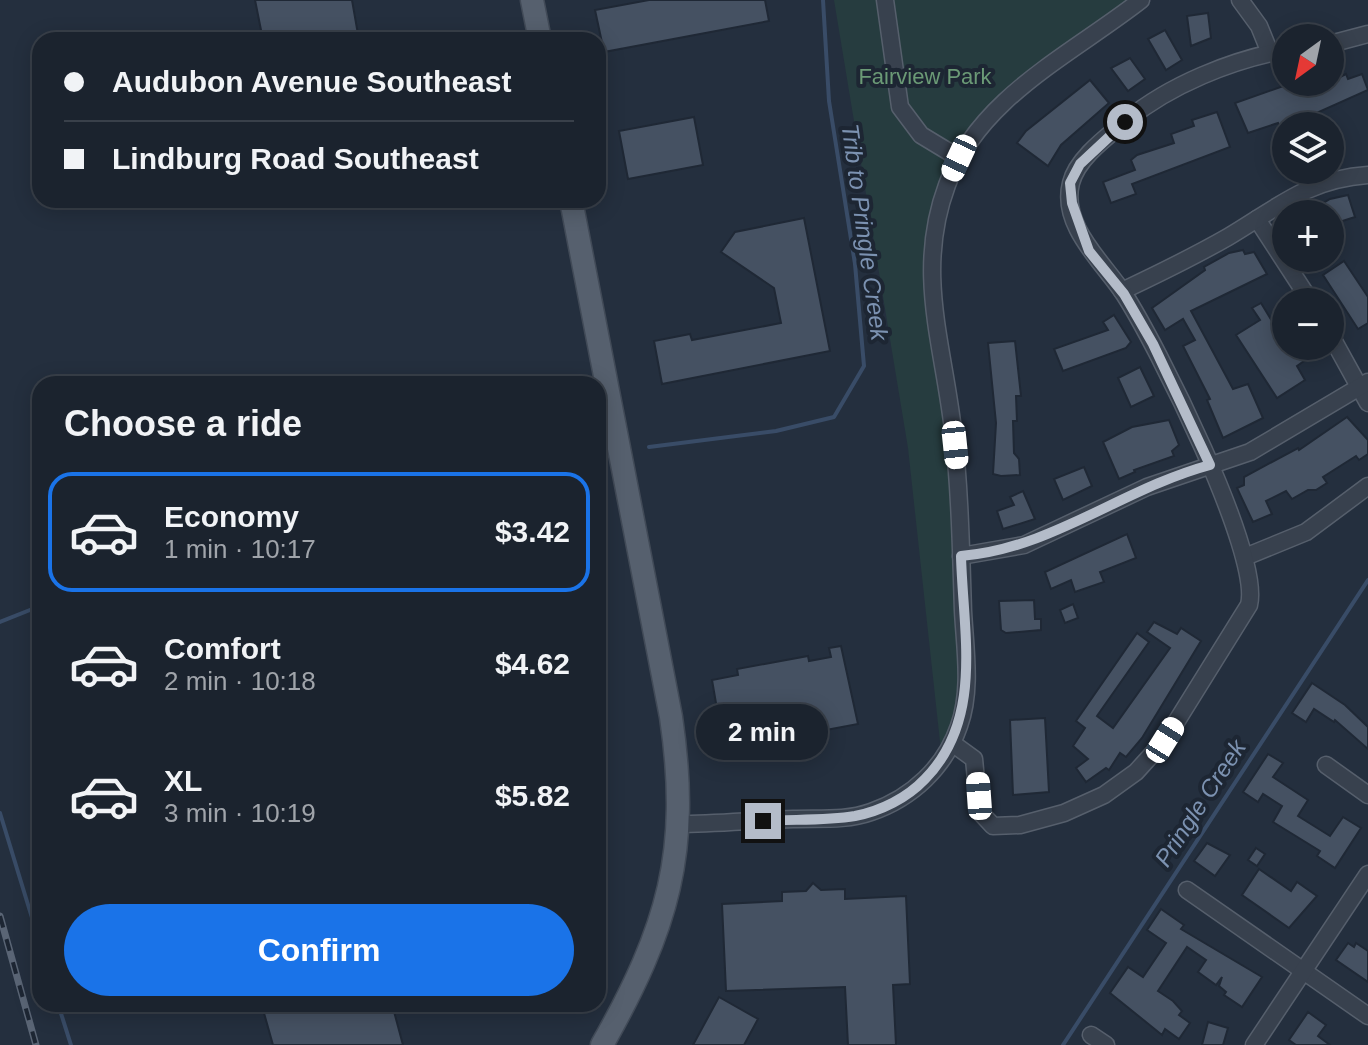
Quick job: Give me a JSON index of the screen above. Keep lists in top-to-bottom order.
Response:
{
  "water": ["Trib to Pringle Creek", "Pringle Creek"],
  "parks": ["Fairview Park"],
  "north": "bottom left",
  "page": {
    "map_buttons": ["+", "−"],
    "banner": ["Audubon Avenue Southeast", "Lindburg Road Southeast"],
    "heading": "Choose a ride",
    "list": [
      {
        "name": "Economy",
        "note": "1 min · 10:17",
        "value": "$3.42"
      },
      {
        "name": "Comfort",
        "note": "2 min · 10:18",
        "value": "$4.62"
      },
      {
        "name": "XL",
        "note": "3 min · 10:19",
        "value": "$5.82"
      }
    ],
    "bubble": "2 min",
    "buttons": "Confirm"
  }
}
